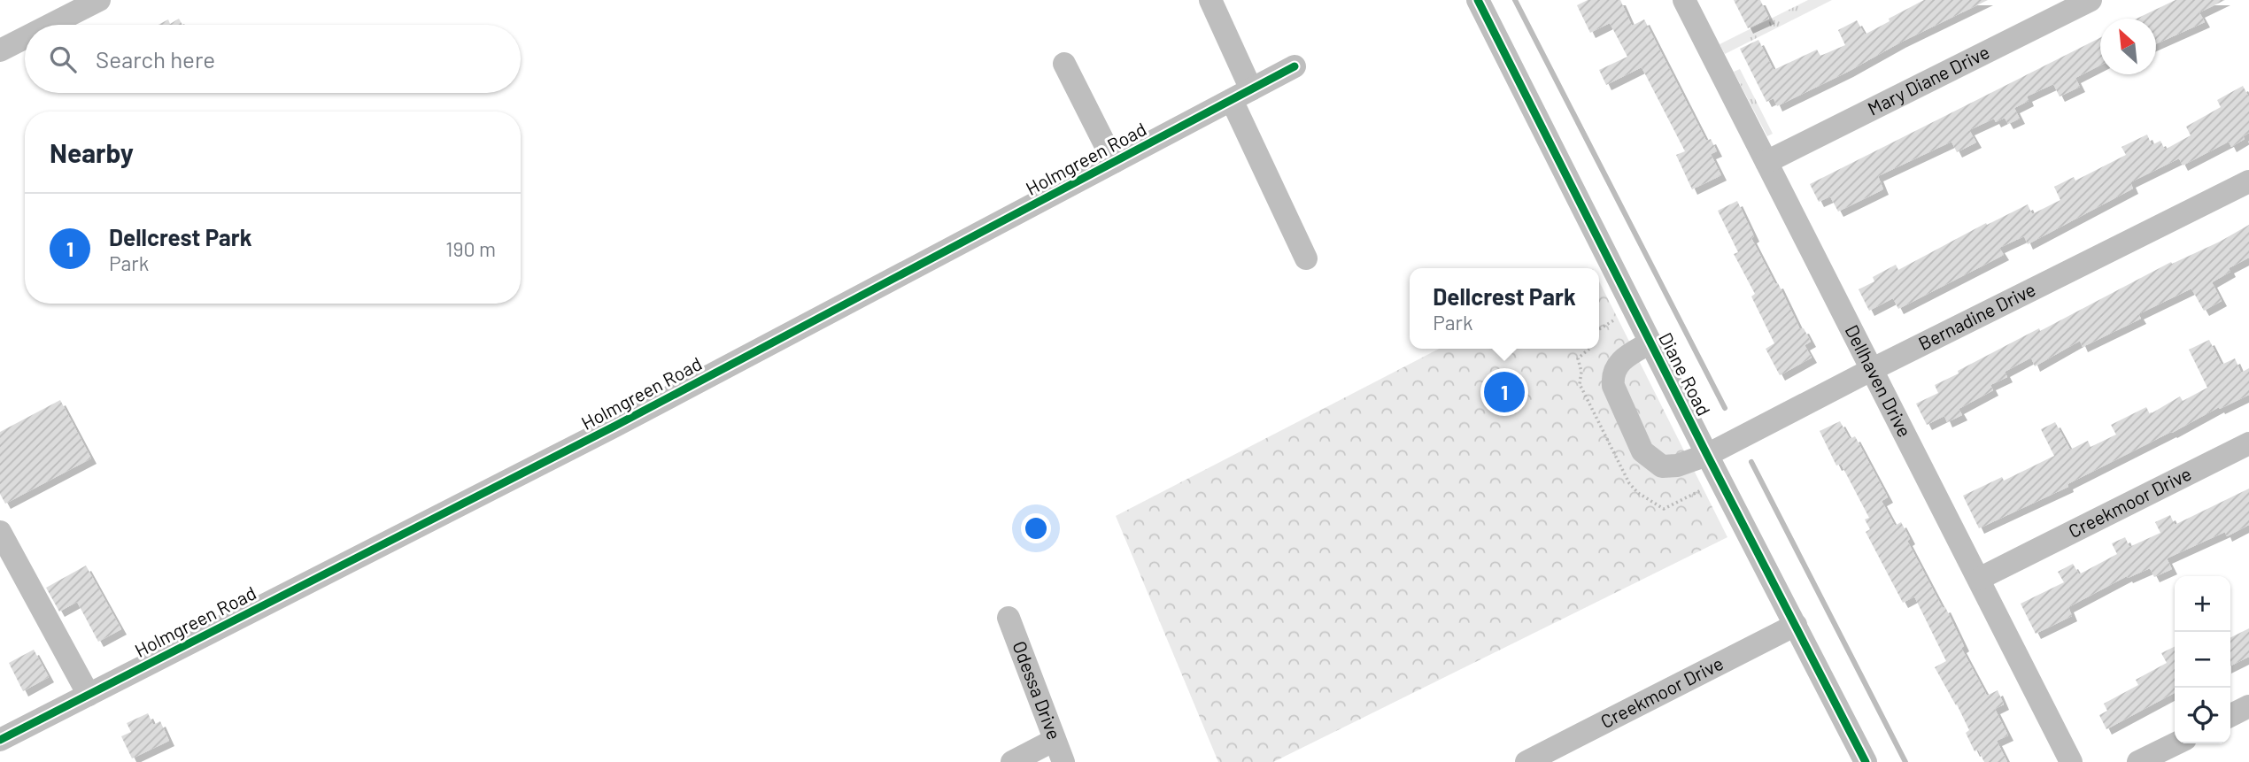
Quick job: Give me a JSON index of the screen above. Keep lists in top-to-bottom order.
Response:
{
  "streets": {
    "street": [
      "Mary Diane Drive",
      "Holmgreen Road",
      "Bernadine Drive",
      "Diane Road",
      "Dellhaven Drive",
      "Creekmoor Drive",
      "Odessa Drive"
    ]
  },
  "crossings": [
    ["Mary Diane Drive", "Dellhaven Drive"],
    ["Bernadine Drive", "Diane Road"],
    ["Bernadine Drive", "Dellhaven Drive"],
    ["Diane Road", "Creekmoor Drive"],
    ["Dellhaven Drive", "Creekmoor Drive"]
  ],
  "north": "top left",
  "page": {
    "search": "Search here",
    "heading": "Nearby",
    "list": [
      {
        "mark": "1",
        "name": "Dellcrest Park",
        "note": "Park",
        "value": "190 m"
      }
    ],
    "popup": ["Dellcrest Park", "Park"],
    "pins": "1",
    "map_buttons": ["+", "−"]
  }
}
